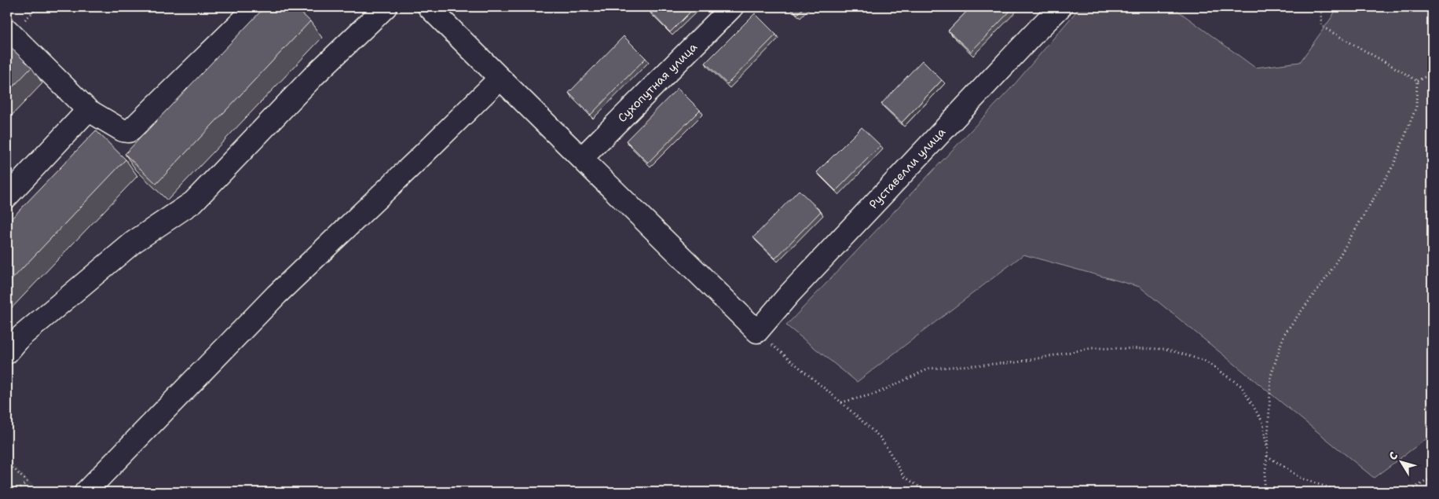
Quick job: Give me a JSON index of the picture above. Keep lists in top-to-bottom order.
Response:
{
  "streets": {
    "street": ["Сухопутная улица", "Руставелли улица"]
  },
  "north": "top left"
}
